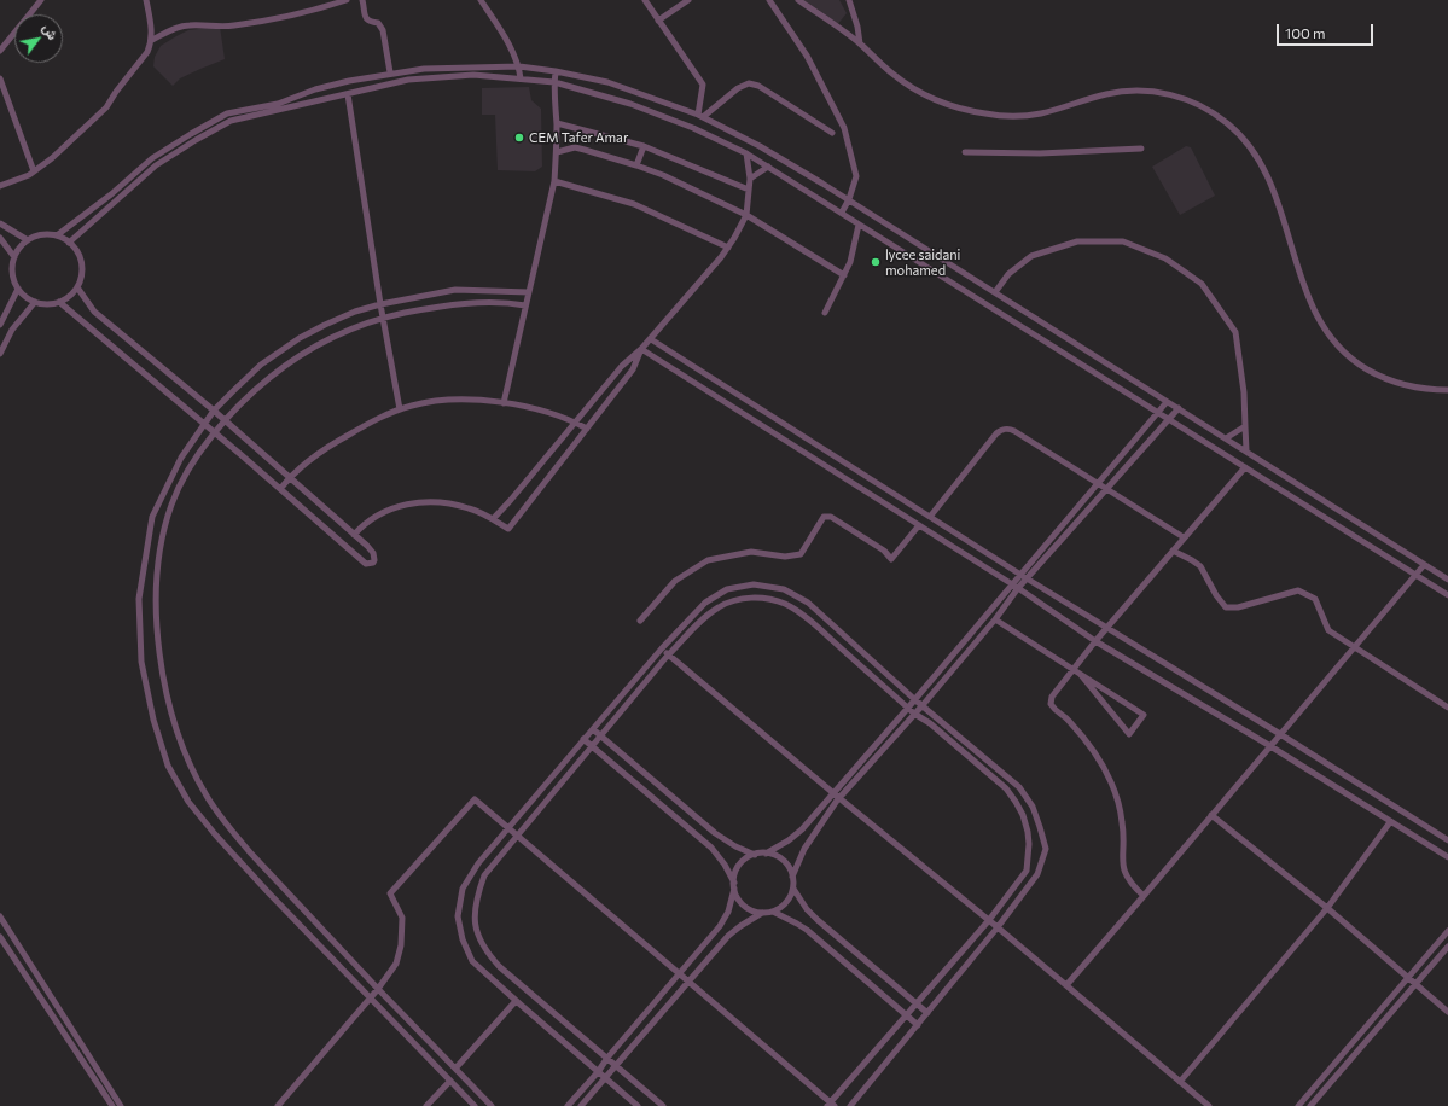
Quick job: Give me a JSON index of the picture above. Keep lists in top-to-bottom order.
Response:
{
  "places": ["CEM Tafer Amar", "lycee saidani mohamed"],
  "scale_bar": "100 m",
  "north": "top right"
}
